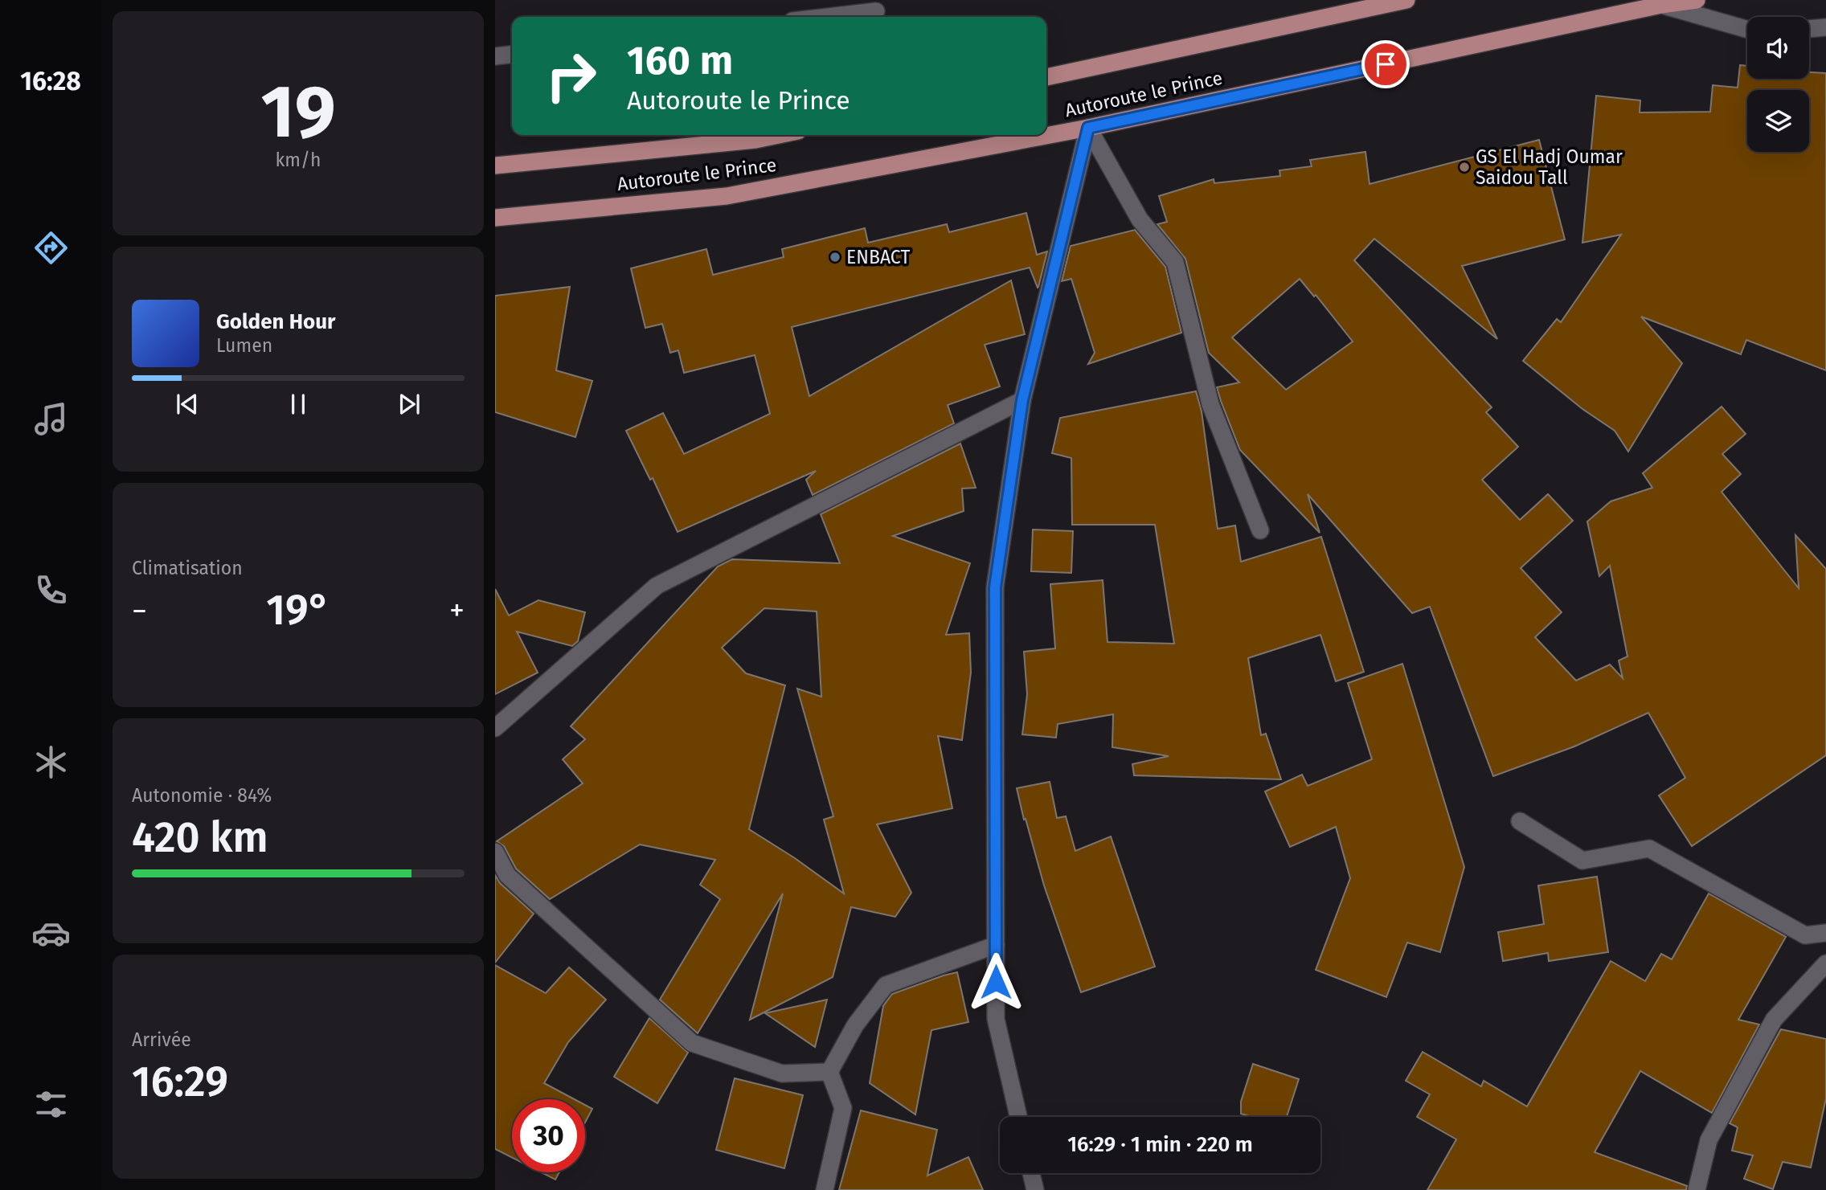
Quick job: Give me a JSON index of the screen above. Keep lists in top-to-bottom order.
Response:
{
  "streets": {
    "main road": ["Autoroute le Prince"]
  },
  "places": ["GS El Hadj Oumar Saidou Tall", "ENBACT"],
  "page": {
    "tabs": "16:28",
    "tile": [
      ["19", "km/h"],
      "Climatisation",
      ["Autonomie · 84%", "420 km"],
      ["Arrivée", "16:29"]
    ],
    "turn": ["160 m", "Autoroute le Prince"],
    "song": ["Golden Hour", "Lumen"],
    "heat": ["−", "19°", "+"],
    "limit": "30",
    "trip": "16:29 · 1 min · 220 m"
  }
}
